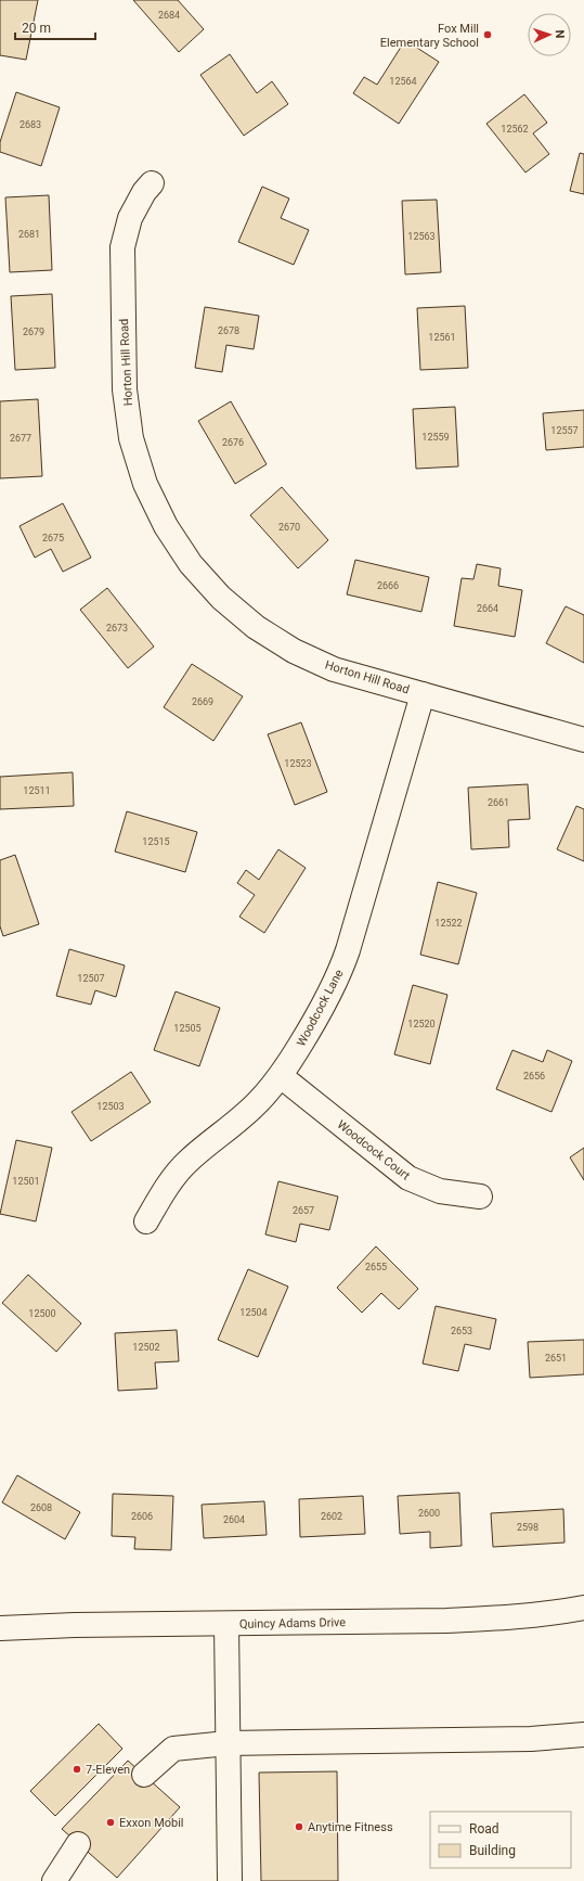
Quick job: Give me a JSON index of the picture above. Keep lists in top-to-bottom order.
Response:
{
  "streets": {
    "street": [
      "Horton Hill Road",
      "Woodcock Lane",
      "Woodcock Court",
      "Quincy Adams Drive"
    ]
  },
  "crossings": [
    ["Horton Hill Road", "Woodcock Lane"],
    ["Woodcock Lane", "Woodcock Court"]
  ],
  "places": [
    "Fox Mill Elementary School",
    "7-Eleven",
    "Exxon Mobil",
    "Anytime Fitness"
  ],
  "house_numbers": [
    "2684",
    "12564",
    "2683",
    "12562",
    "2681",
    "12563",
    "2678",
    "2679",
    "12561",
    "12557",
    "12559",
    "2677",
    "2676",
    "2670",
    "2675",
    "2666",
    "2664",
    "2673",
    "2669",
    "12523",
    "12511",
    "2661",
    "12515",
    "12522",
    "12507",
    "12520",
    "12505",
    "2656",
    "12503",
    "12501",
    "2657",
    "2655",
    "12504",
    "12500",
    "2653",
    "12502",
    "2651",
    "2608",
    "2600",
    "2606",
    "2602",
    "2604",
    "2598"
  ],
  "legend": ["Road", "Building"],
  "scale_bar": "20 m",
  "north": "right"
}
